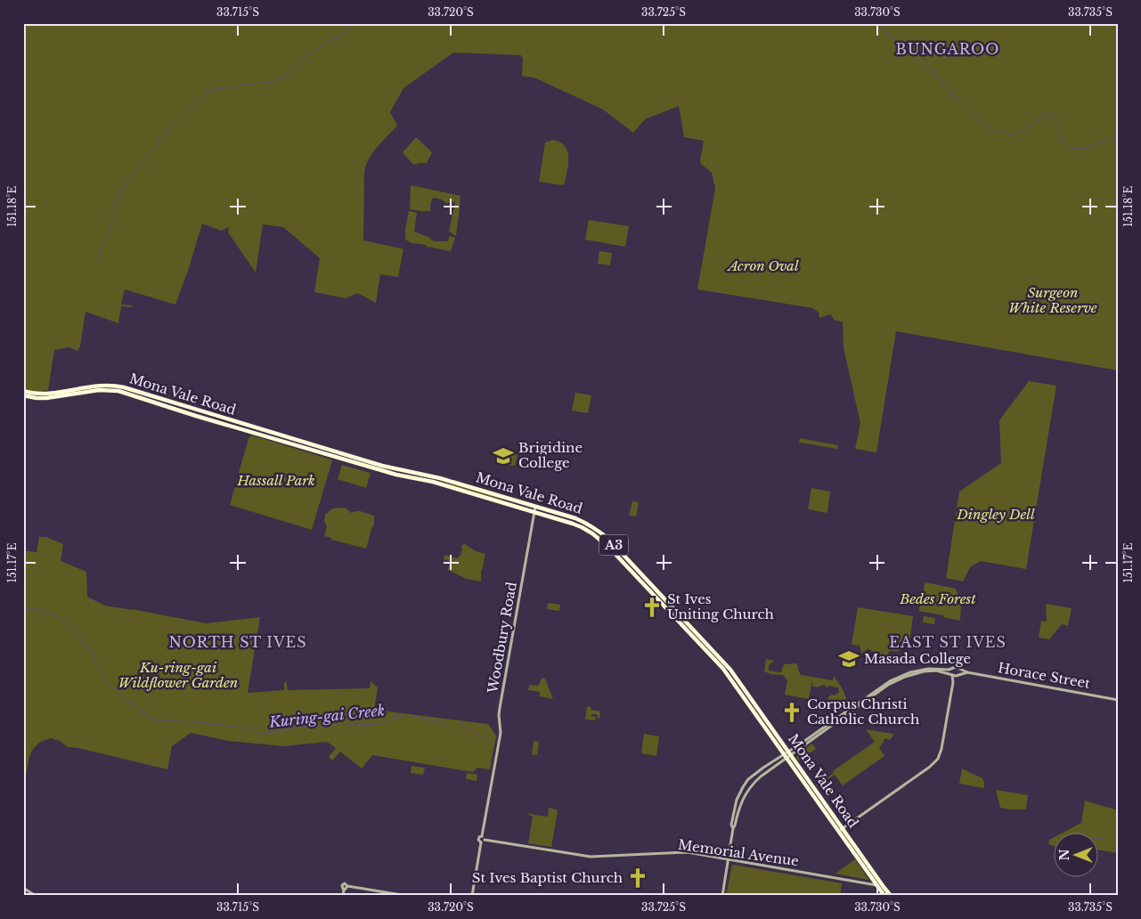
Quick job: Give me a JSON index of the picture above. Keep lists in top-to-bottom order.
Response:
{
  "streets": {
    "highway": ["Mona Vale Road", "A3"],
    "street": ["Woodbury Road", "Horace Street", "Memorial Avenue"]
  },
  "crossings": [
    ["Mona Vale Road", "Woodbury Road"],
    ["Mona Vale Road", "Memorial Avenue"],
    ["Woodbury Road", "Memorial Avenue"]
  ],
  "districts": ["BUNGAROO", "NORTH ST IVES", "EAST ST IVES"],
  "water": ["Kuring-gai Creek"],
  "parks": [
    "Acron Oval",
    "Surgeon White Reserve",
    "Hassall Park",
    "Dingley Dell",
    "Bedes Forest",
    "Ku-ring-gai Wildflower Garden"
  ],
  "places": {
    "school or university": ["Brigidine College", "Masada College"],
    "church": ["St Ives Uniting Church", "Corpus Christi Catholic Church", "St Ives Baptist Church"]
  },
  "north": "left",
  "coordinates": [
    "33.715°S",
    "33.720°S",
    "33.725°S",
    "33.730°S",
    "33.735°S",
    "151.18°E",
    "151.17°E"
  ]
}
